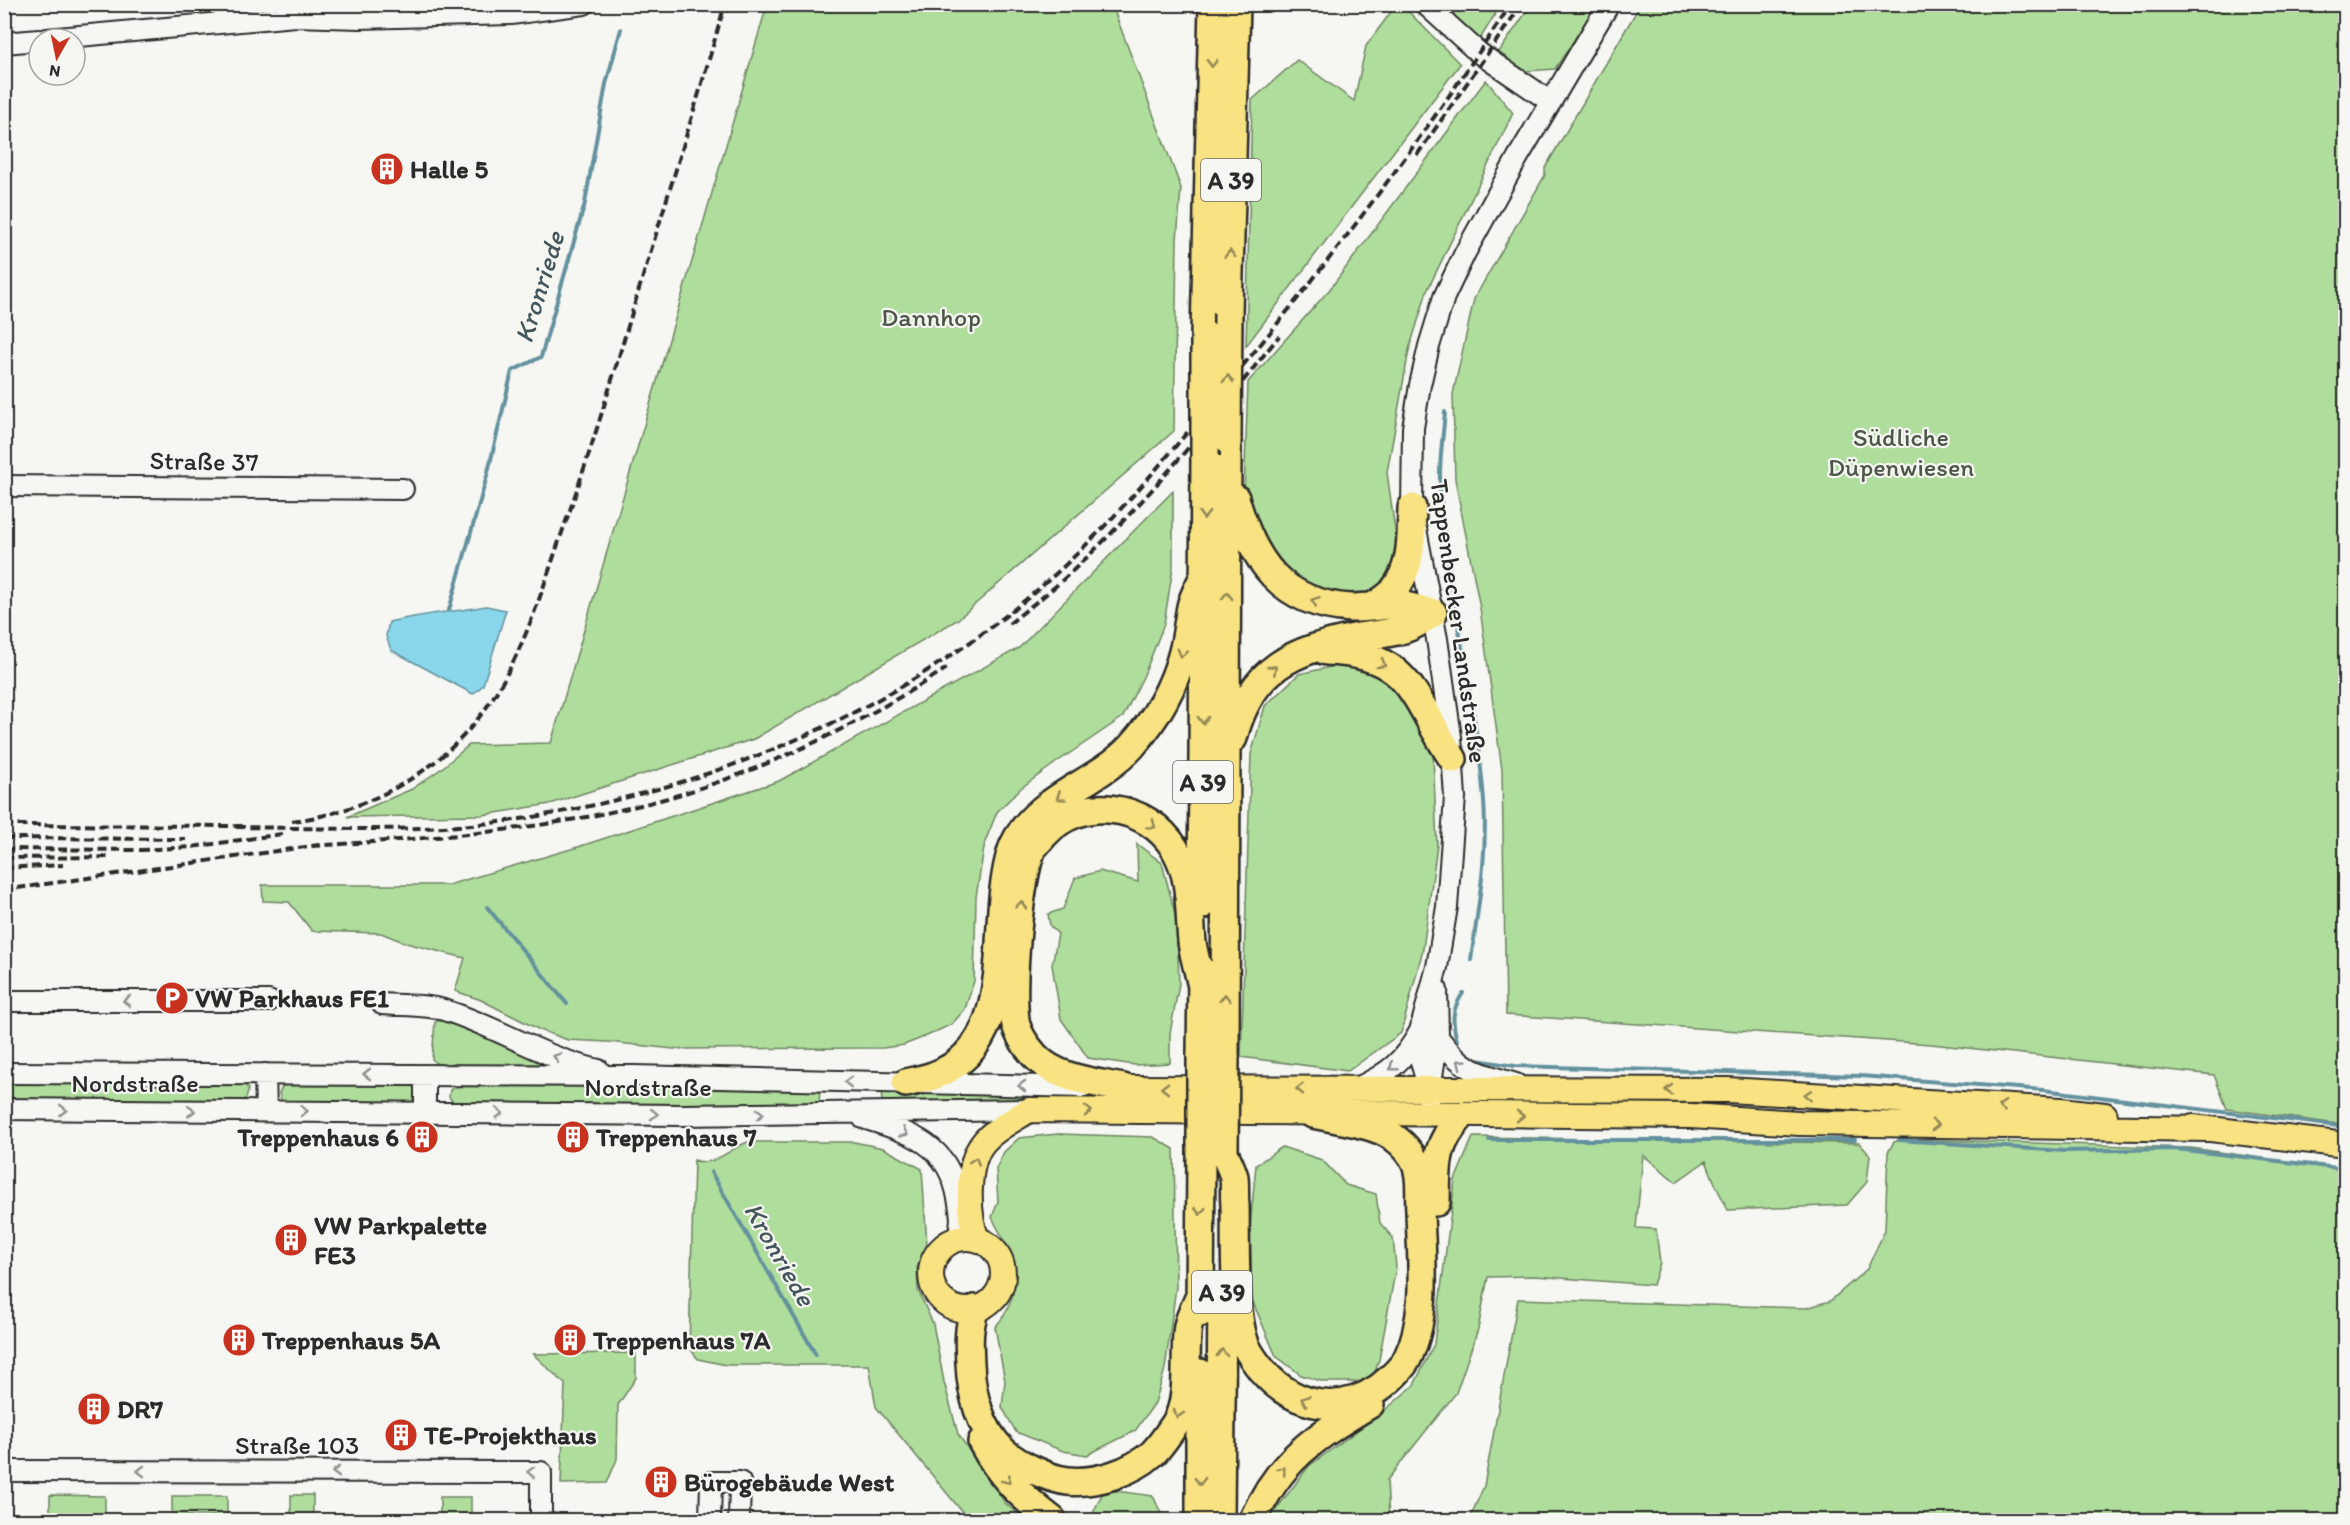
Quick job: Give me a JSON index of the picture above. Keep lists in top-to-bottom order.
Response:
{
  "streets": {
    "highway": ["A 39"],
    "street": [
      "Straße 37",
      "Tappenbecker Landstraße",
      "Nordstraße",
      "Straße 103"
    ]
  },
  "one_way": ["Straße 103"],
  "water": ["Kronriede"],
  "parks": ["Dannhop", "Südliche Düpenwiesen"],
  "places": {
    "building": [
      "Halle 5",
      "Treppenhaus 6",
      "Treppenhaus 7",
      "VW Parkpalette FE3",
      "Treppenhaus 5A",
      "Treppenhaus 7A",
      "DR7",
      "TE-Projekthaus",
      "Bürogebäude West"
    ],
    "parking": ["VW Parkhaus FE1"]
  },
  "north": "bottom"
}
